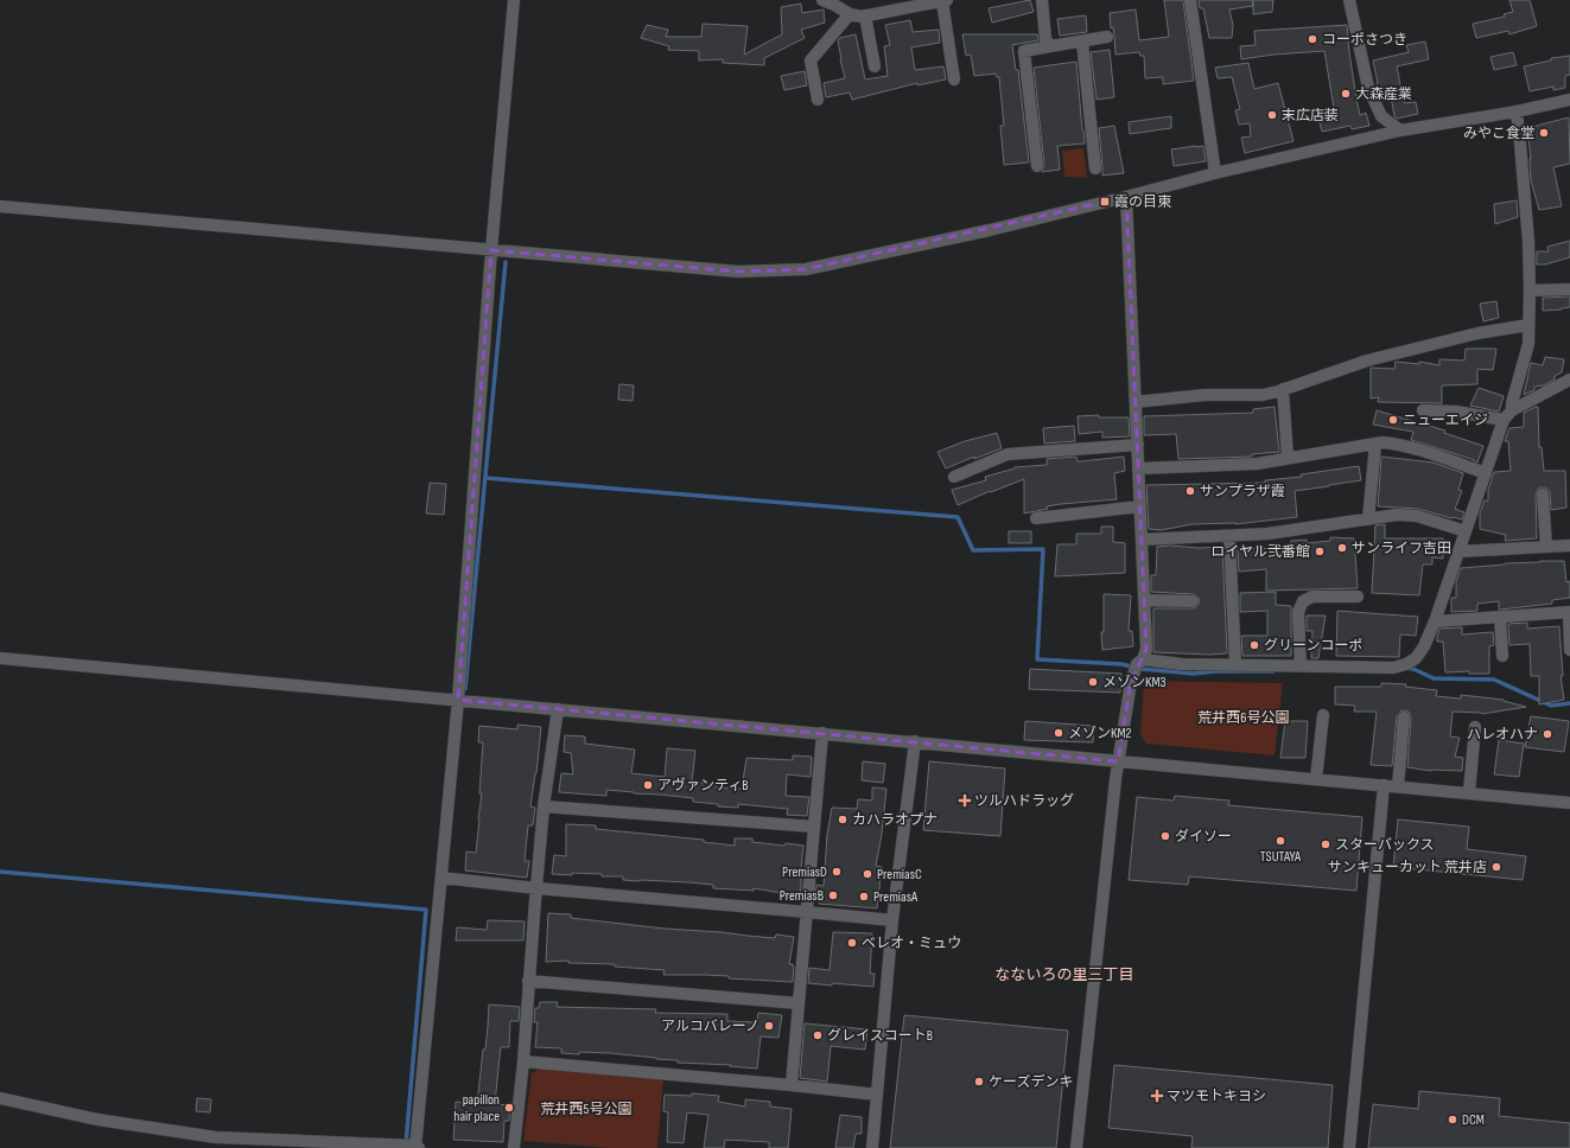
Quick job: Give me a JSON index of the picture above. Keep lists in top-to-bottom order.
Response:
{
  "districts": ["なないろの里三丁目"],
  "parks": ["荒井西6号公園", "荒井西5号公園"],
  "places": {
    "other": [
      "コーポさつき",
      "大森産業",
      "末広店装",
      "みやこ食堂",
      "ニューエイジ",
      "サンプラザ霞",
      "サンライフ吉田",
      "ロイヤル弐番館",
      "グリーンコーポ",
      "メゾンKM3",
      "メゾンKM2",
      "ハレオハナ",
      "アヴァンティB",
      "カハラオプナ",
      "ダイソー",
      "TSUTAYA",
      "スターバックス",
      "サンキューカット 荒井店",
      "PremiasD",
      "PremiasC",
      "PremiasB",
      "PremiasA",
      "ベレオ・ミュウ",
      "アルコバレーノ",
      "グレイスコートB",
      "ケーズデンキ",
      "papillon hair place",
      "DCM"
    ],
    "transit": ["霞の目東"],
    "health": ["ツルハドラッグ", "マツモトキヨシ"]
  }
}
